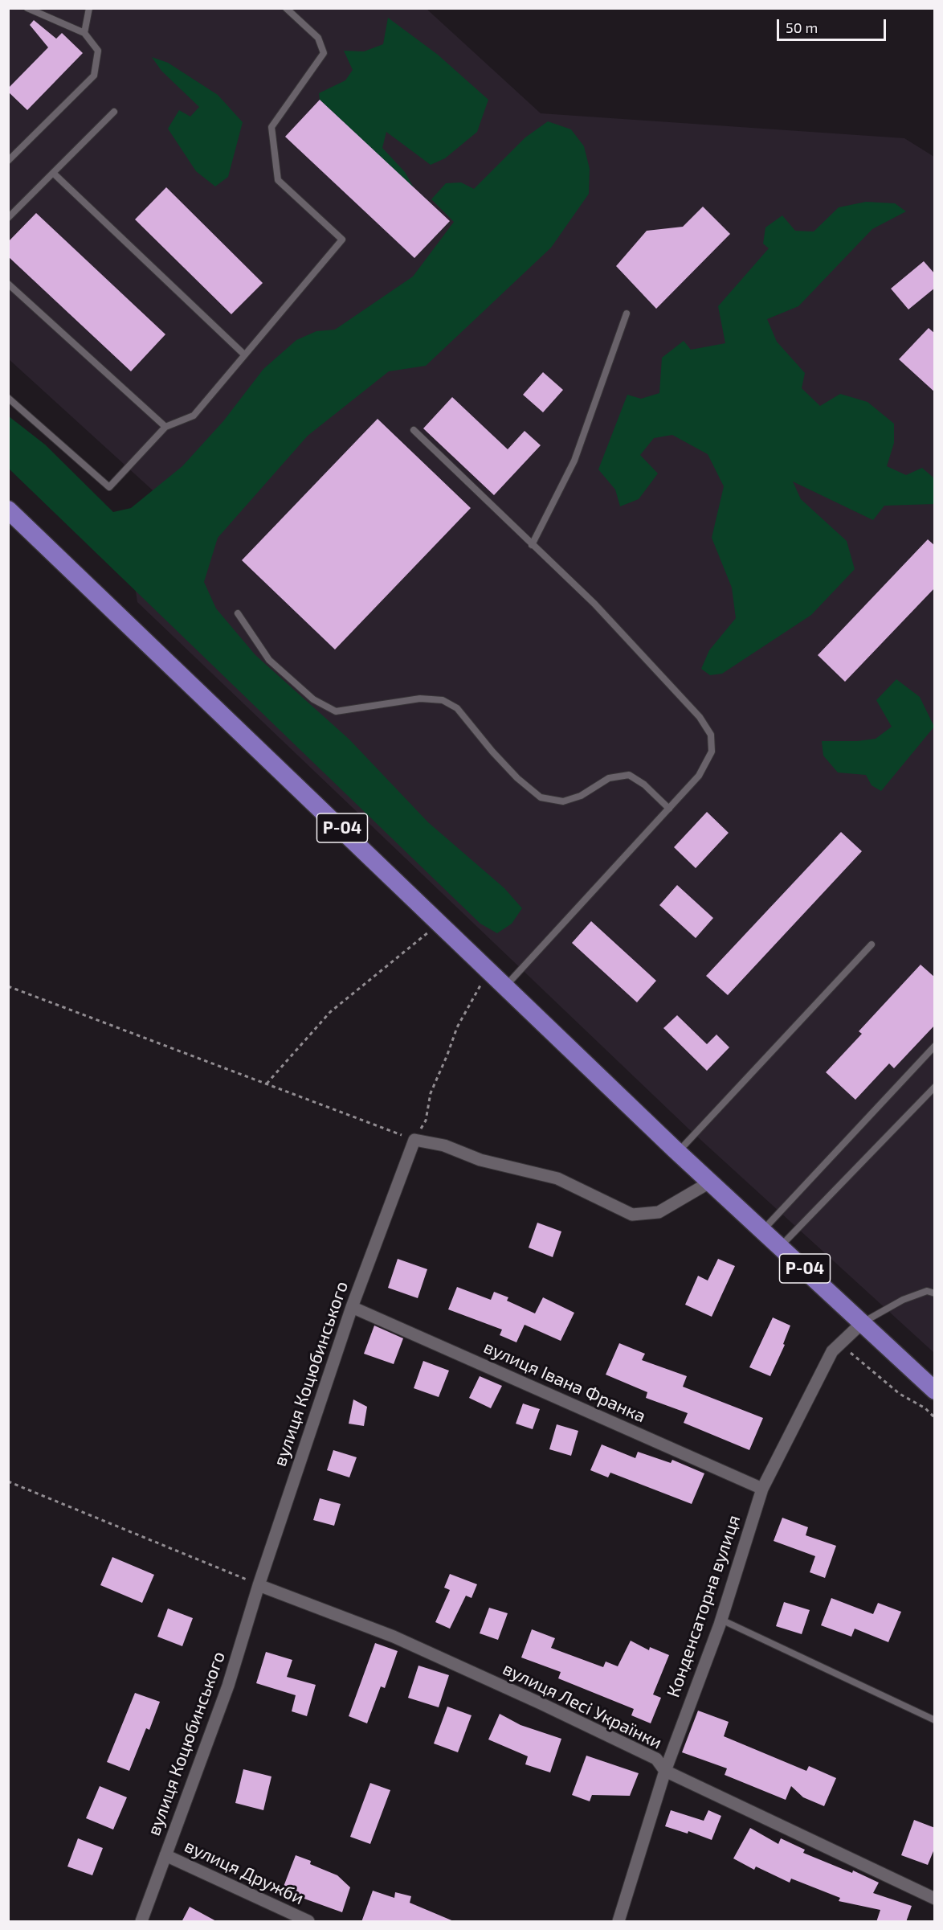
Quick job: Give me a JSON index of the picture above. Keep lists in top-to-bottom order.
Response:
{
  "streets": {
    "main road": ["Р-04"],
    "street": [
      "вулиця Коцюбинського",
      "вулиця Івана Франка",
      "Конденсаторна вулиця",
      "вулиця Лесі Українки",
      "вулиця Дружби"
    ]
  },
  "crossings": [
    ["Р-04", "Конденсаторна вулиця"],
    ["вулиця Коцюбинського", "вулиця Івана Франка"],
    ["вулиця Коцюбинського", "вулиця Лесі Українки"],
    ["вулиця Коцюбинського", "вулиця Дружби"],
    ["вулиця Івана Франка", "Конденсаторна вулиця"],
    ["Конденсаторна вулиця", "вулиця Лесі Українки"]
  ],
  "scale_bar": "50 m"
}
